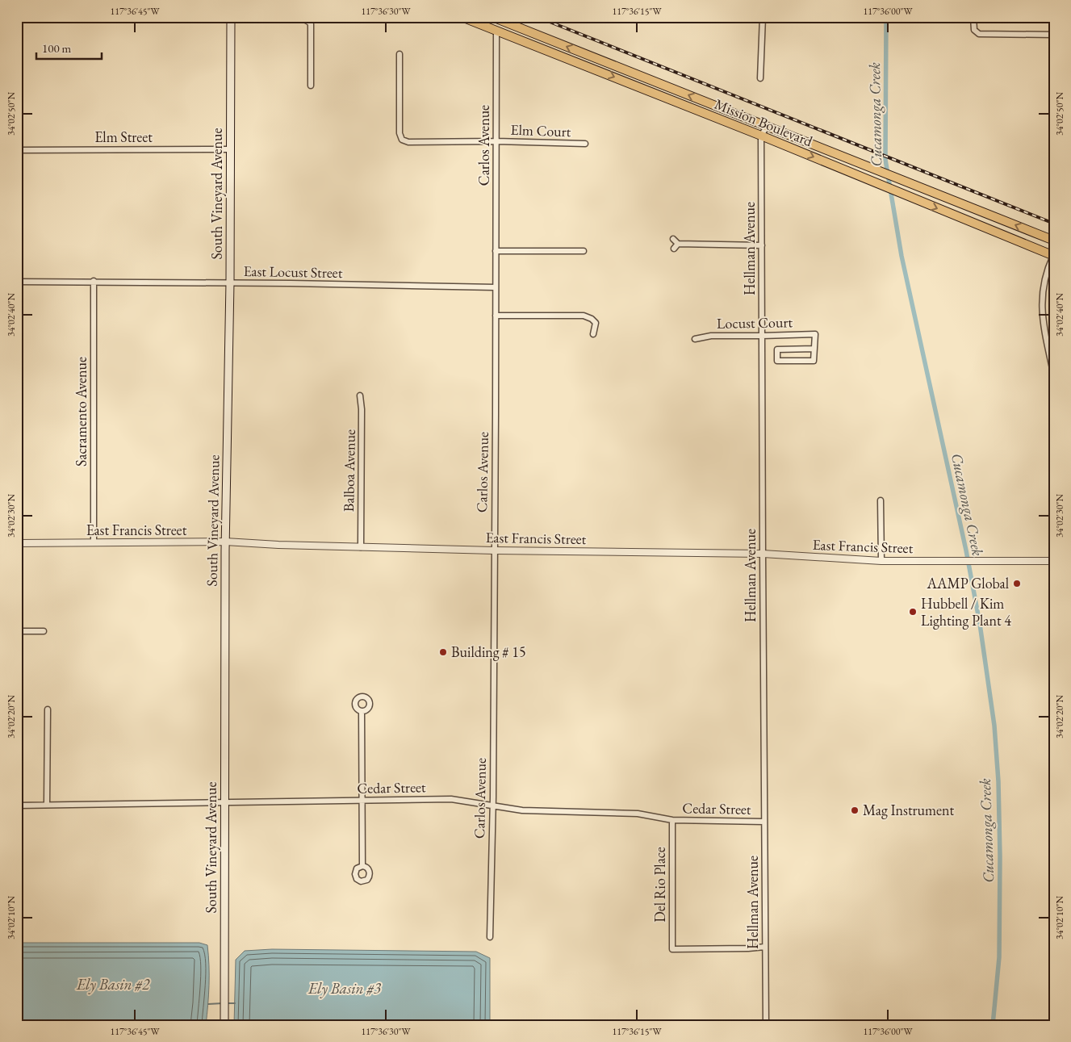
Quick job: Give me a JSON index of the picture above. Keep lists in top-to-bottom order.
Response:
{
  "streets": {
    "main road": ["Mission Boulevard", "South Vineyard Avenue"],
    "street": [
      "Elm Court",
      "Elm Street",
      "Carlos Avenue",
      "Hellman Avenue",
      "East Locust Street",
      "Locust Court",
      "Sacramento Avenue",
      "Balboa Avenue",
      "East Francis Street",
      "Cedar Street",
      "Del Rio Place"
    ]
  },
  "crossings": [
    ["Mission Boulevard", "Carlos Avenue"],
    ["Mission Boulevard", "Hellman Avenue"],
    ["Elm Court", "Carlos Avenue"],
    ["Elm Street", "South Vineyard Avenue"],
    ["Carlos Avenue", "East Locust Street"],
    ["Carlos Avenue", "East Francis Street"],
    ["Carlos Avenue", "Cedar Street"],
    ["South Vineyard Avenue", "East Locust Street"],
    ["South Vineyard Avenue", "East Francis Street"],
    ["South Vineyard Avenue", "Cedar Street"],
    ["Hellman Avenue", "Locust Court"],
    ["Hellman Avenue", "East Francis Street"],
    ["Hellman Avenue", "Cedar Street"],
    ["Hellman Avenue", "Del Rio Place"],
    ["East Locust Street", "Sacramento Avenue"],
    ["Sacramento Avenue", "East Francis Street"],
    ["Balboa Avenue", "East Francis Street"],
    ["Cedar Street", "Del Rio Place"]
  ],
  "water": ["Cucamonga Creek", "Ely Basin #2", "Ely Basin #3"],
  "places": [
    "AAMP Global",
    "Hubbell / Kim Lighting Plant 4",
    "Building # 15",
    "Mag Instrument"
  ],
  "scale_bar": "100 m",
  "coordinates": [
    "117°36'45\"W",
    "117°36'30\"W",
    "117°36'15\"W",
    "117°36'00\"W",
    "34°02'50\"N",
    "34°02'40\"N",
    "34°02'30\"N",
    "34°02'20\"N",
    "34°02'10\"N"
  ]
}
